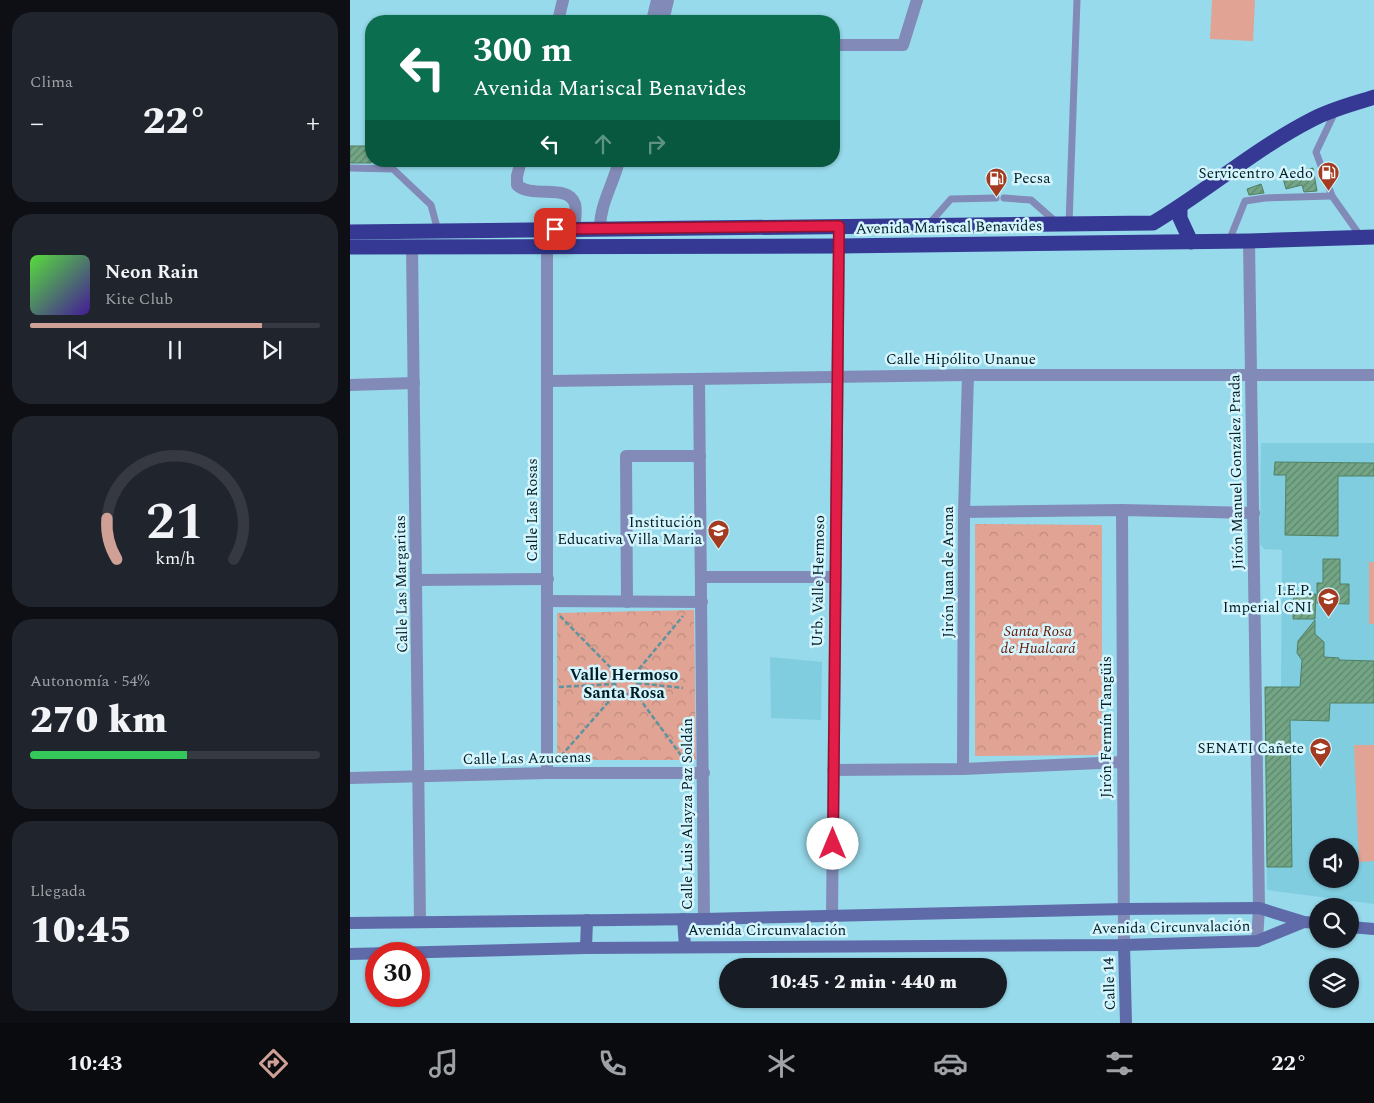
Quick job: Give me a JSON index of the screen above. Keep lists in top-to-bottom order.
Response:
{
  "streets": {
    "highway": ["Avenida Mariscal Benavides"],
    "street": [
      "Calle Hipólito Unanue",
      "Jirón Manuel González Prada",
      "Calle Las Rosas",
      "Jirón Juan de Arona",
      "Urb. Valle Hermoso",
      "Calle Las Margaritas",
      "Jirón Fermín Tangüis",
      "Calle Las Azucenas",
      "Calle Luis Alayza Paz Soldán",
      "Avenida Circunvalación",
      "Calle 14"
    ]
  },
  "crossings": [
    ["Avenida Mariscal Benavides", "Jirón Manuel González Prada"],
    ["Avenida Mariscal Benavides", "Calle Las Rosas"],
    ["Avenida Mariscal Benavides", "Urb. Valle Hermoso"],
    ["Avenida Mariscal Benavides", "Calle Las Margaritas"],
    ["Calle Hipólito Unanue", "Jirón Manuel González Prada"],
    ["Calle Hipólito Unanue", "Calle Las Rosas"],
    ["Calle Hipólito Unanue", "Jirón Juan de Arona"],
    ["Calle Hipólito Unanue", "Urb. Valle Hermoso"],
    ["Calle Hipólito Unanue", "Calle Luis Alayza Paz Soldán"],
    ["Jirón Manuel González Prada", "Avenida Circunvalación"],
    ["Calle Las Rosas", "Calle Las Azucenas"],
    ["Urb. Valle Hermoso", "Avenida Circunvalación"],
    ["Calle Las Margaritas", "Calle Las Azucenas"],
    ["Calle Las Margaritas", "Avenida Circunvalación"],
    ["Jirón Fermín Tangüis", "Avenida Circunvalación"],
    ["Jirón Fermín Tangüis", "Calle 14"],
    ["Calle Las Azucenas", "Calle Luis Alayza Paz Soldán"],
    ["Calle Luis Alayza Paz Soldán", "Avenida Circunvalación"],
    ["Avenida Circunvalación", "Calle 14"]
  ],
  "districts": ["Valle Hermoso Santa Rosa"],
  "parks": ["Santa Rosa de Hualcará"],
  "places": {
    "fuel station": ["Servicentro Aedo", "Pecsa"],
    "school or university": ["Institución Educativa Villa Maria", "I.E.P. Imperial CNI", "SENATI Cañete"]
  },
  "page": {
    "tile": [
      "Clima",
      ["Autonomía · 54%", "270 km"],
      ["Llegada", "10:45"]
    ],
    "turn": ["300 m", "Avenida Mariscal Benavides"],
    "heat": ["−", "22°", "+"],
    "song": ["Neon Rain", "Kite Club"],
    "limit": "30",
    "trip": "10:45 · 2 min · 440 m",
    "tabs": ["10:43", "22°"],
    "gauge": ["21", "km/h"]
  }
}
